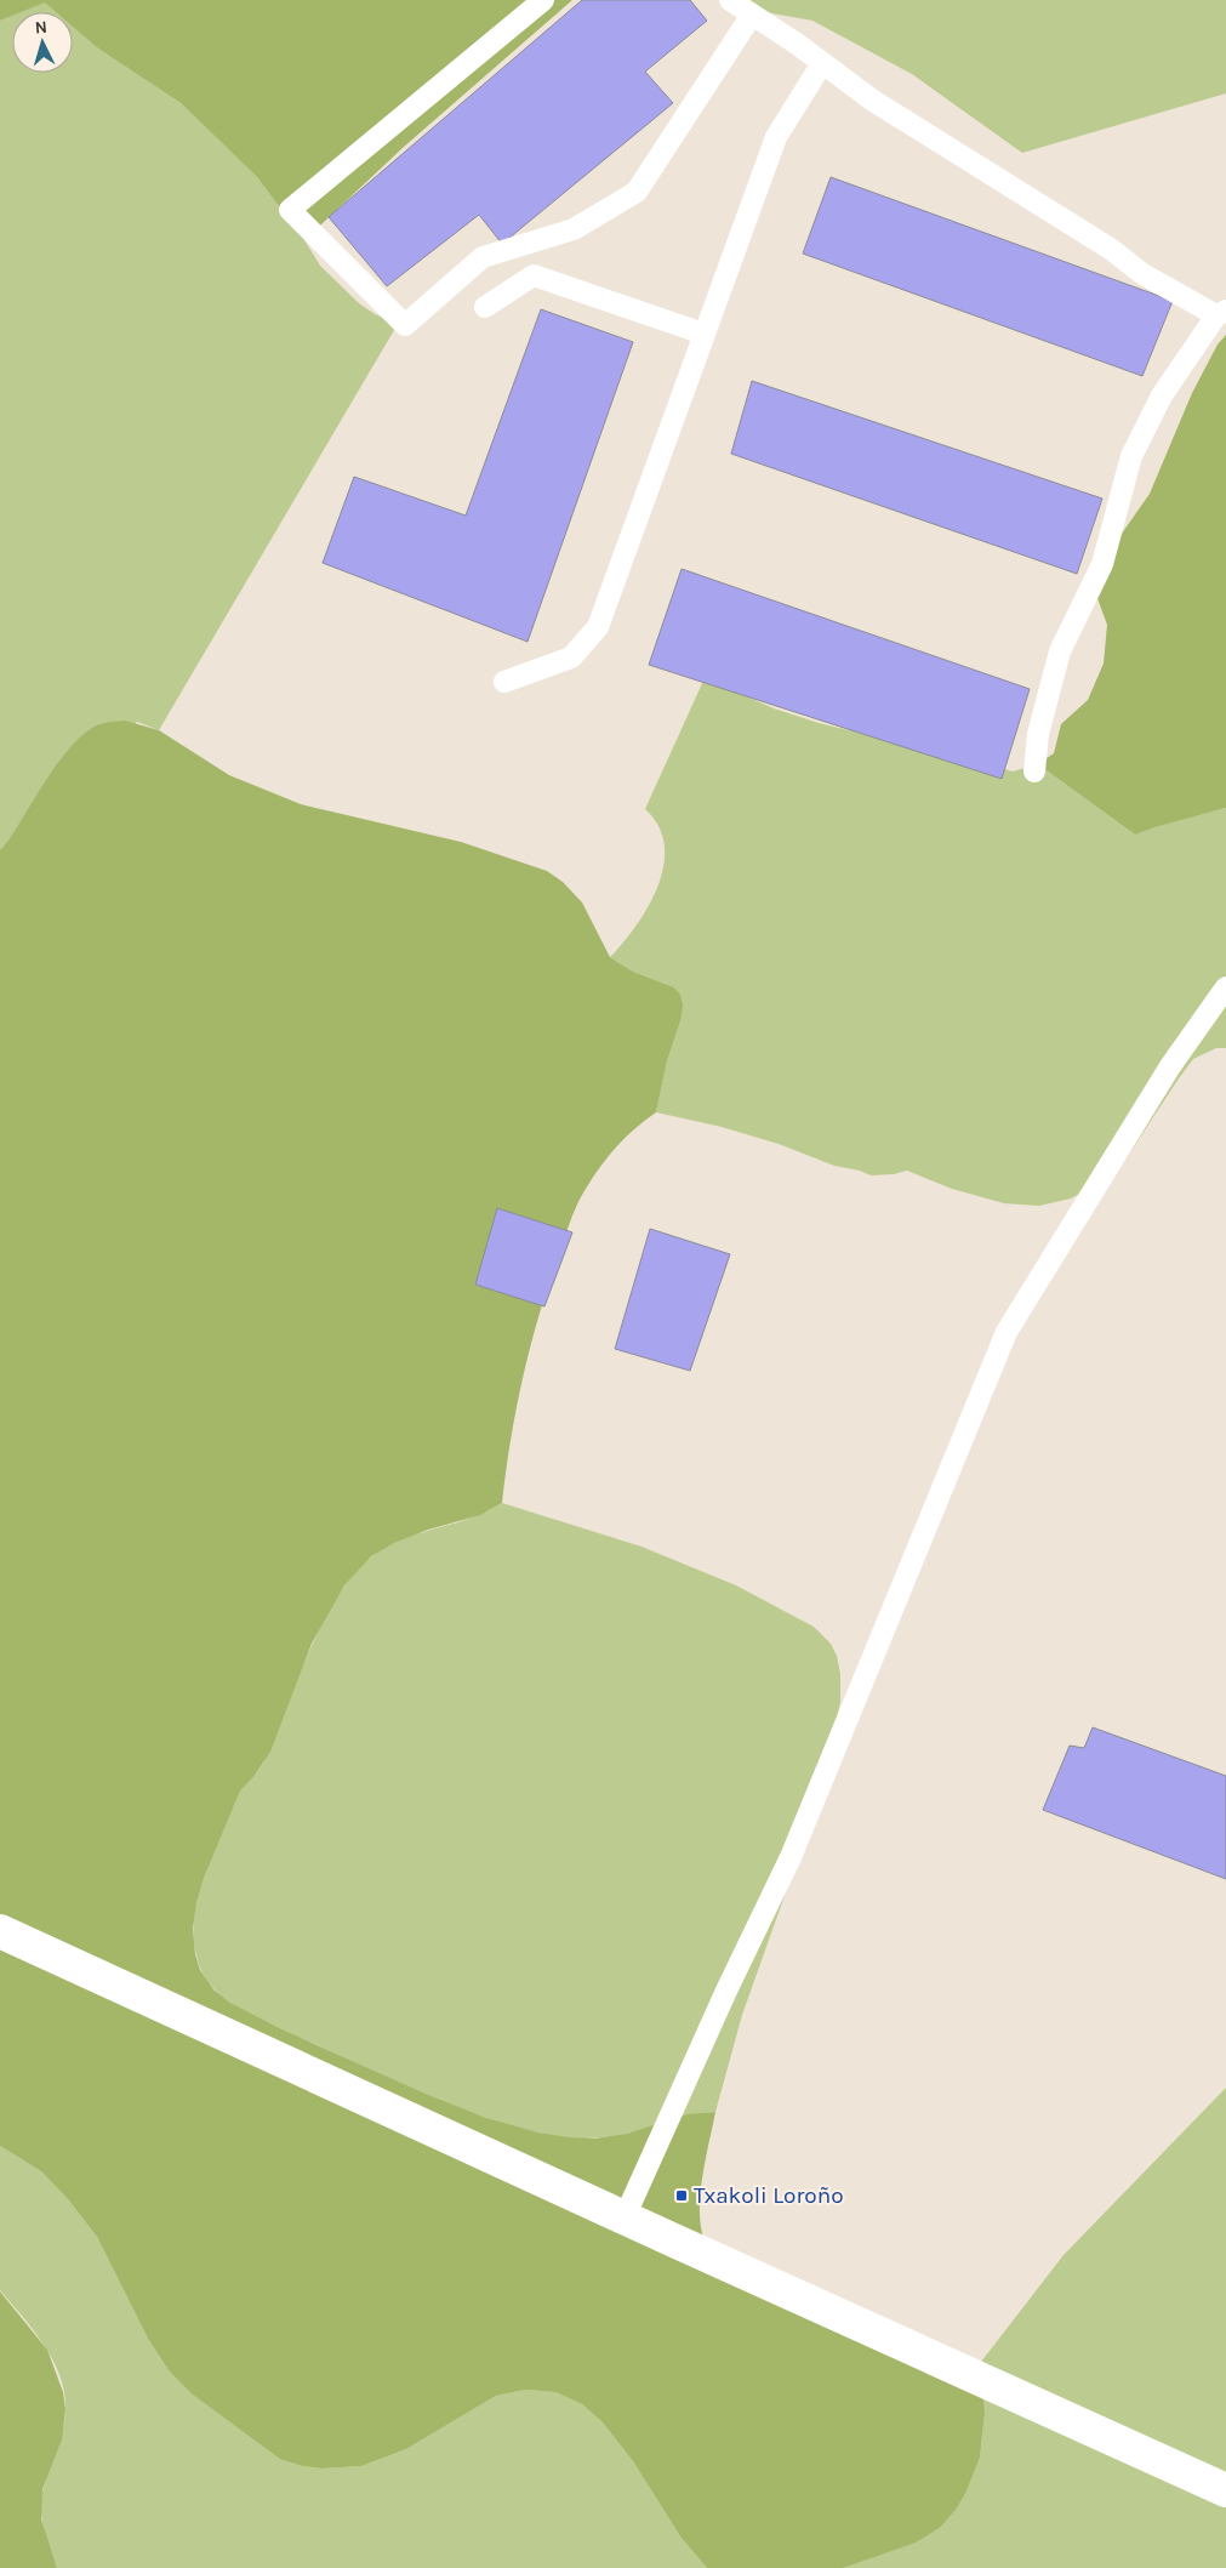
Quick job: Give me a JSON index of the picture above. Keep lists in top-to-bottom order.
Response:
{
  "places": {
    "transit": ["Txakoli Loroño"]
  },
  "north": "top"
}
